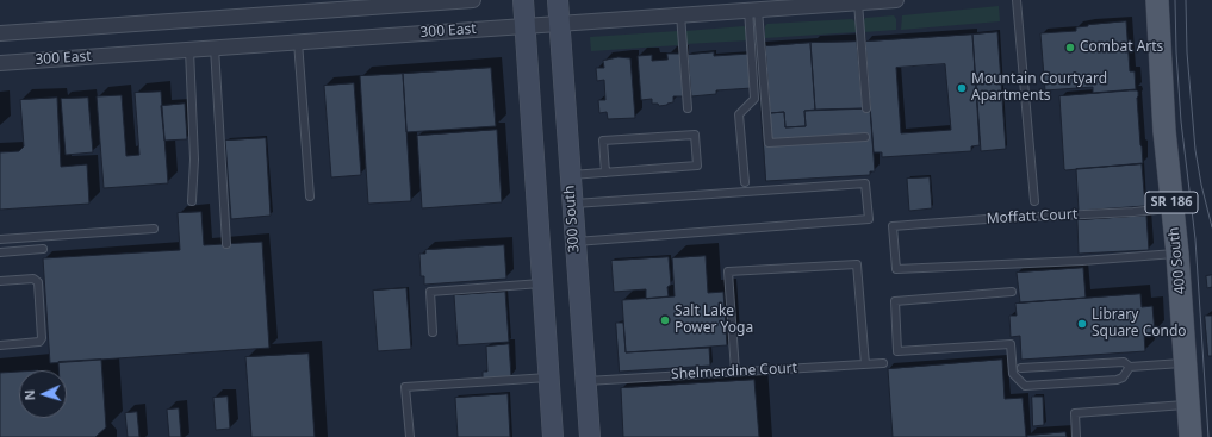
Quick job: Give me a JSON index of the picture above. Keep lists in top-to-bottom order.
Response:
{
  "streets": {
    "main road": ["SR 186", "400 South"],
    "street": ["300 East", "300 South"],
    "lane": ["Moffatt Court", "Shelmerdine Court"]
  },
  "crossings": [
    ["300 East", "300 South"],
    ["Moffatt Court", "400 South"],
    ["300 South", "Shelmerdine Court"]
  ],
  "places": [
    "Combat Arts",
    "Mountain Courtyard Apartments",
    "Salt Lake Power Yoga",
    "Library Square Condo"
  ],
  "north": "left"
}
